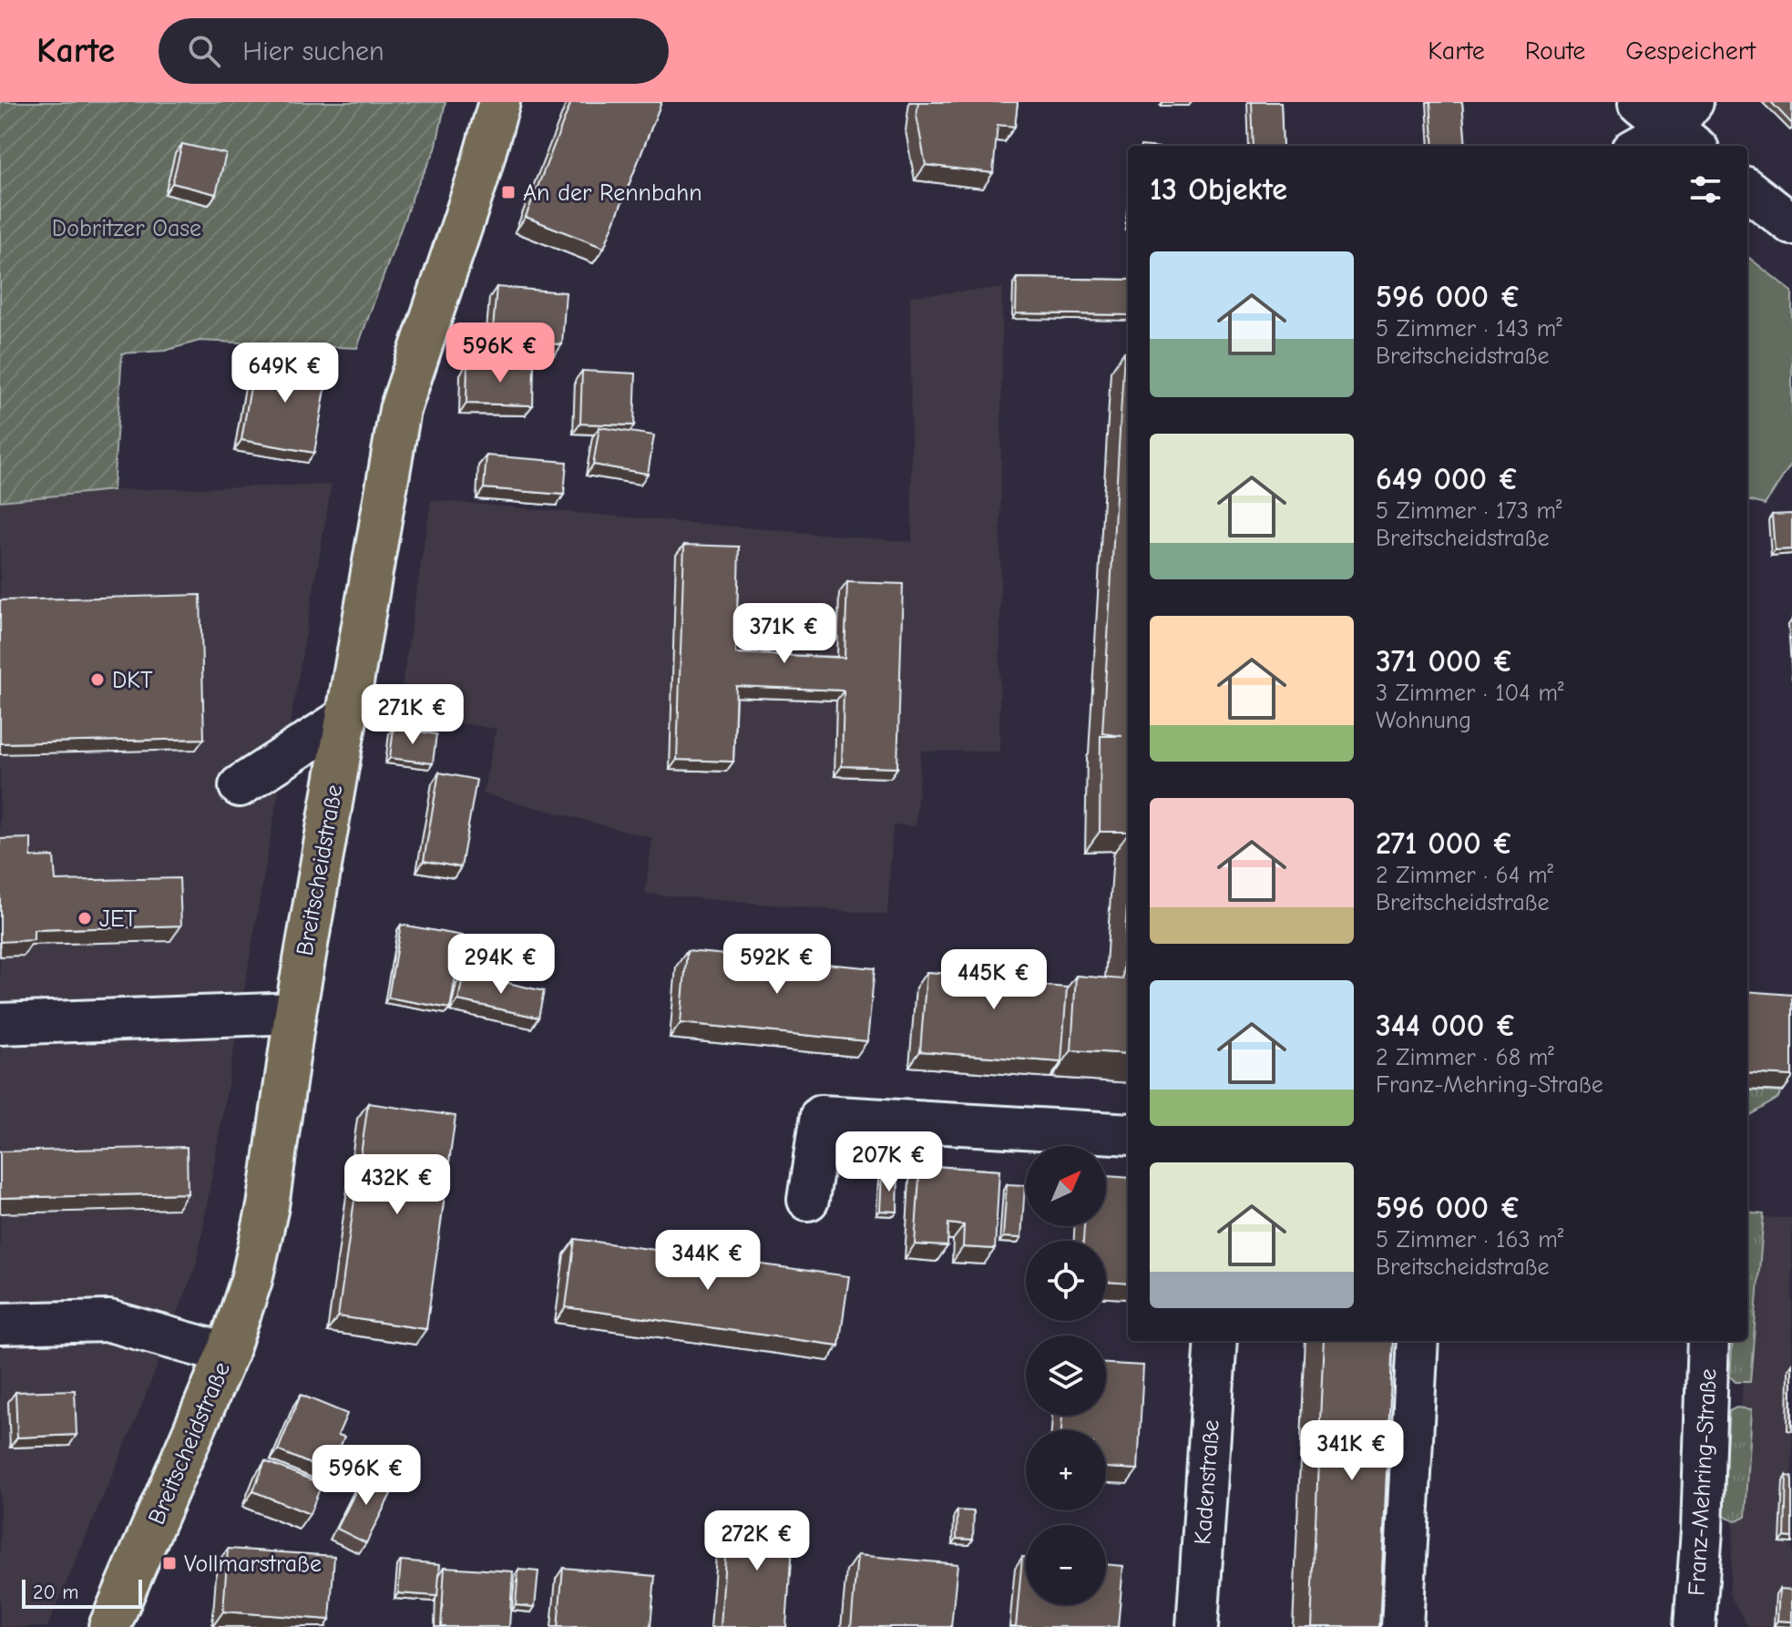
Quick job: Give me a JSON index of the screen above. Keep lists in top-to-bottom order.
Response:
{
  "streets": {
    "main road": ["Breitscheidstraße"],
    "street": ["Kadenstraße", "Franz-Mehring-Straße"]
  },
  "parks": ["Dobritzer Oase"],
  "places": {
    "transit": ["An der Rennbahn", "Vollmarstraße"],
    "other": ["DKT", "JET"]
  },
  "scale_bar": "20 m",
  "north": "top right",
  "page": {
    "header": "Karte",
    "search": "Hier suchen",
    "nav": ["Karte", "Route", "Gespeichert"],
    "heading": "13 Objekte",
    "list": [
      {
        "name": "596 000 €",
        "note": "5 Zimmer · 143 m² · Breitscheidstraße"
      },
      {
        "name": "649 000 €",
        "note": "5 Zimmer · 173 m² · Breitscheidstraße"
      },
      {
        "name": "371 000 €",
        "note": "3 Zimmer · 104 m² · Wohnung"
      },
      {
        "name": "271 000 €",
        "note": "2 Zimmer · 64 m² · Breitscheidstraße"
      },
      {
        "name": "344 000 €",
        "note": "2 Zimmer · 68 m² · Franz-Mehring-Straße"
      },
      {
        "name": "596 000 €",
        "note": "5 Zimmer · 163 m² · Breitscheidstraße"
      }
    ],
    "price": [
      "596K €",
      "649K €",
      "371K €",
      "271K €",
      "294K €",
      "592K €",
      "445K €",
      "207K €",
      "432K €",
      "344K €",
      "341K €",
      "596K €",
      "272K €"
    ],
    "map_buttons": ["+", "−"],
    "scale": "20 m"
  }
}
